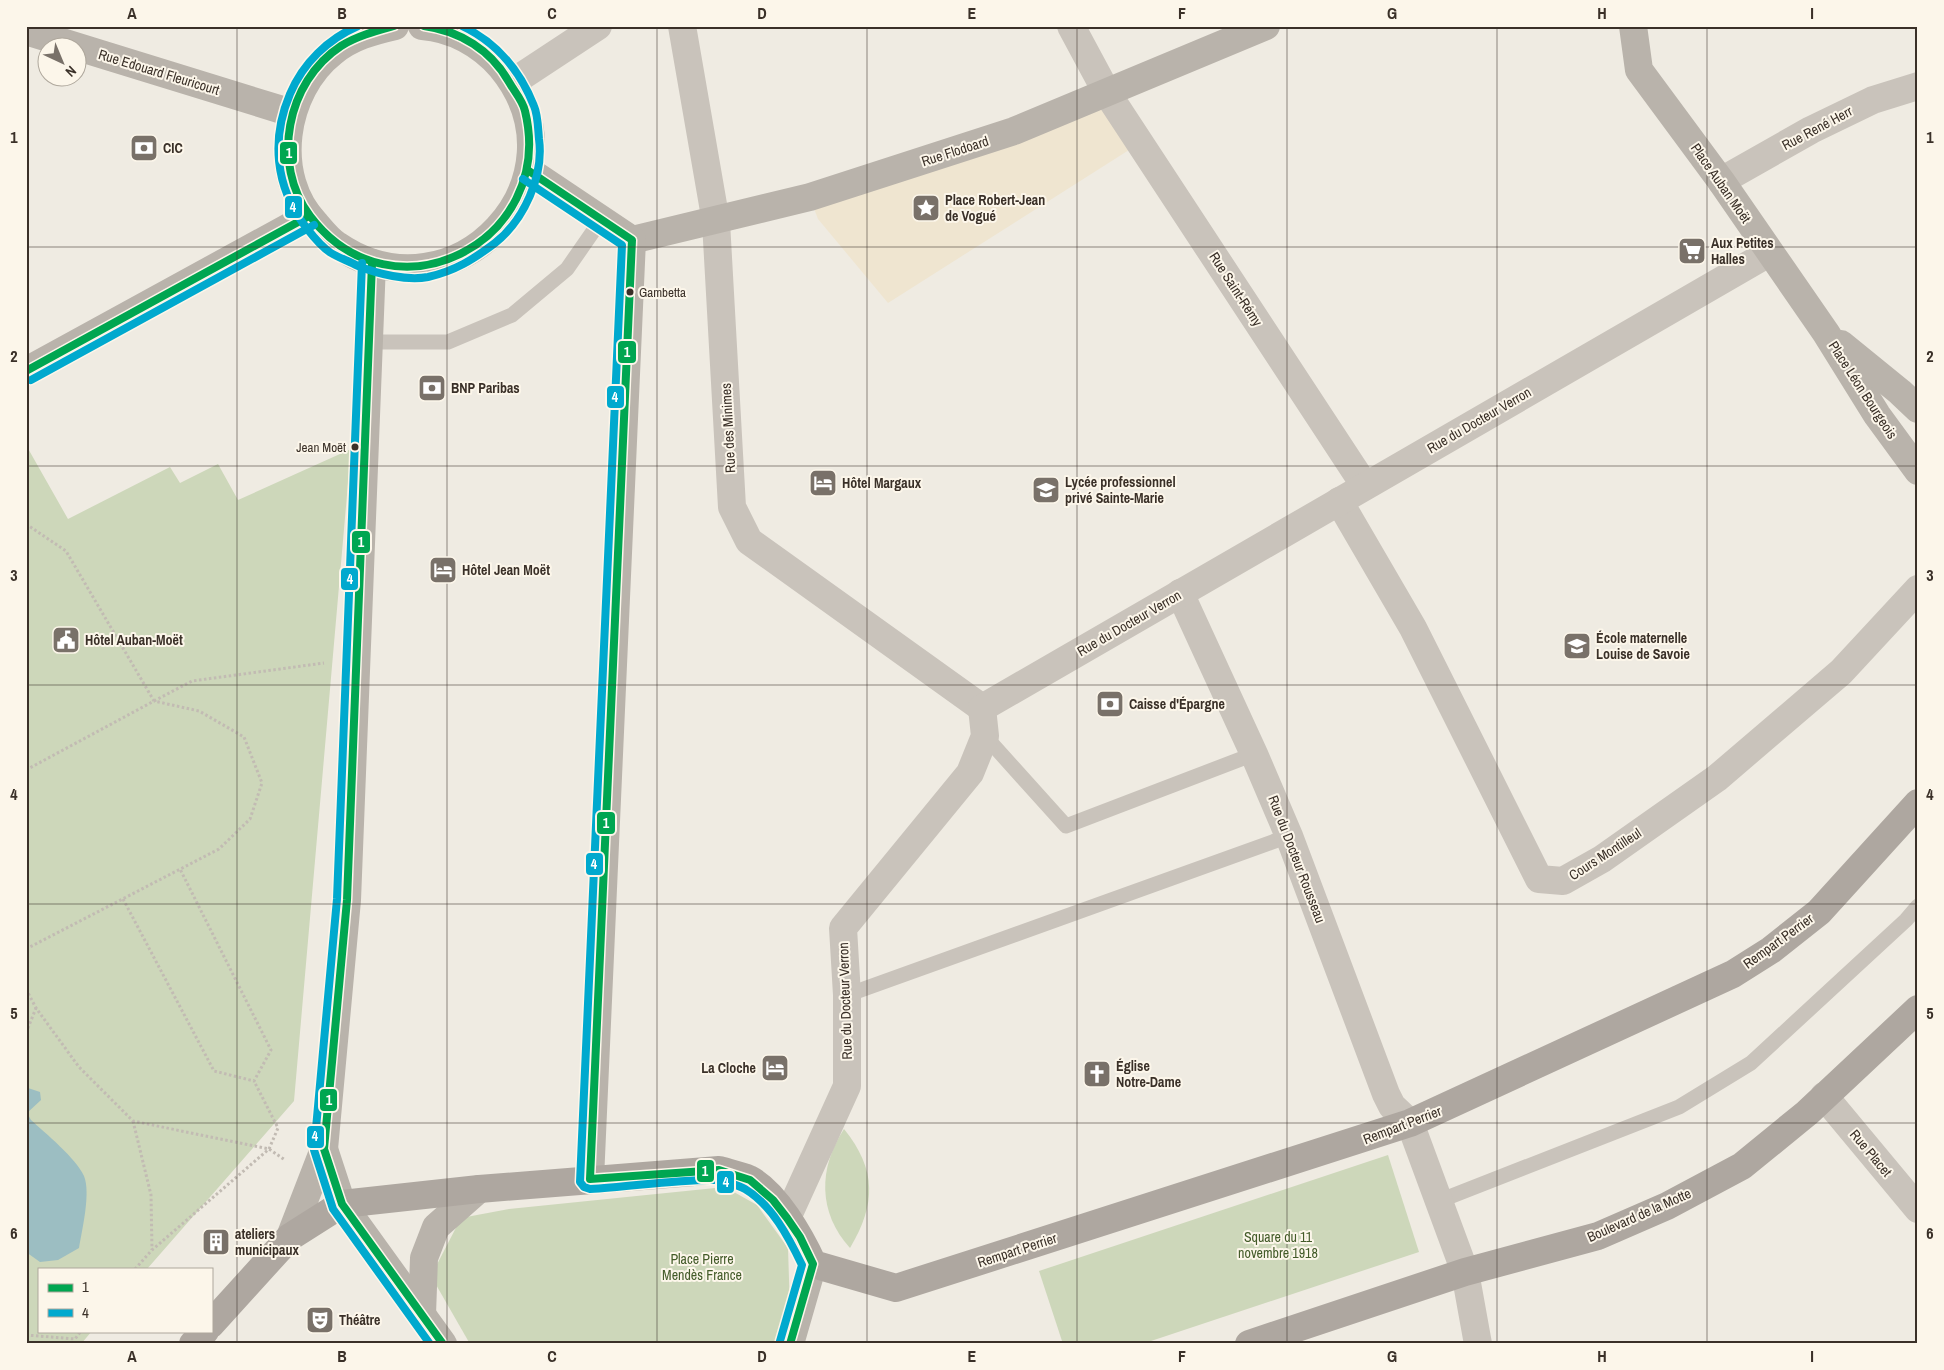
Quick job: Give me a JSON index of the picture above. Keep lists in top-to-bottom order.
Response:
{
  "streets": {
    "main road": [
      "Rue Edouard Fleuricourt",
      "Rue Flodoard",
      "Place Auban Moët",
      "Place Léon Bourgeois",
      "Rempart Perrier",
      "Boulevard de la Motte"
    ],
    "street": [
      "Rue René Herr",
      "Rue Saint-Rémy",
      "Rue du Docteur Verron",
      "Rue des Minimes",
      "Cours Montilleul",
      "Rue du Docteur Rousseau",
      "Rue Placet"
    ]
  },
  "crossings": [
    ["Rue René Herr", "Place Auban Moët"],
    ["Rue Flodoard", "Rue Saint-Rémy"],
    ["Rue Flodoard", "Rue des Minimes"],
    ["Place Auban Moët", "Place Léon Bourgeois"],
    ["Place Auban Moët", "Rue du Docteur Verron"],
    ["Rue Saint-Rémy", "Rue du Docteur Verron"],
    ["Rue du Docteur Verron", "Rue des Minimes"],
    ["Rue du Docteur Verron", "Cours Montilleul"],
    ["Rue du Docteur Verron", "Rue du Docteur Rousseau"],
    ["Rue du Docteur Rousseau", "Rempart Perrier"],
    ["Rue Placet", "Boulevard de la Motte"]
  ],
  "parks": ["Square du 11 novembre 1918", "Place Pierre Mendès France"],
  "places": {
    "bank": ["CIC", "BNP Paribas", "Caisse d'Épargne"],
    "place": ["Place Robert-Jean de Vogué"],
    "supermarket": ["Aux Petites Halles"],
    "other": ["Gambetta", "Jean Moët"],
    "hotel": ["Hôtel Margaux", "Hôtel Jean Moët", "La Cloche"],
    "school or university": ["Lycée professionnel privé Sainte-Marie", "École maternelle Louise de Savoie"],
    "public building": ["Hôtel Auban-Moët"],
    "church": ["Église Notre-Dame"],
    "building": ["ateliers municipaux"],
    "theatre": ["Théâtre"]
  },
  "lines": ["transit line 1", "transit line 4"],
  "legend": ["1", "4"],
  "north": "bottom right",
  "grid": {
    "columns": [
      "A",
      "B",
      "C",
      "D",
      "E",
      "F",
      "G",
      "H",
      "I"
    ],
    "rows": [
      "1",
      "2",
      "3",
      "4",
      "5",
      "6"
    ]
  }
}
